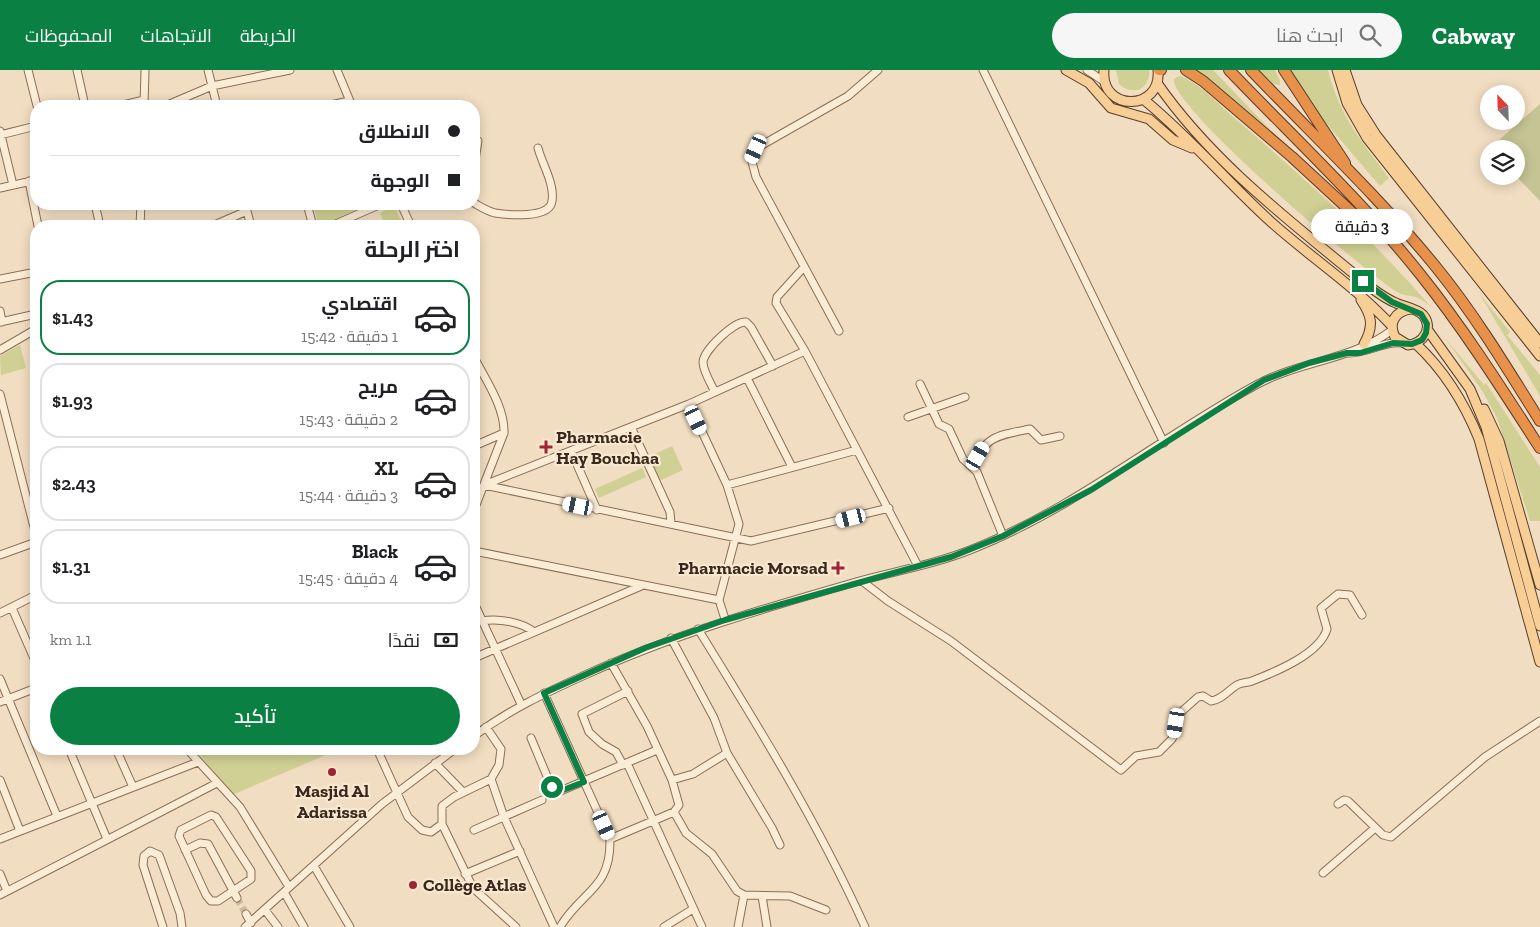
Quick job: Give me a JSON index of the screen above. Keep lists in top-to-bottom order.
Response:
{
  "places": {
    "health": ["Pharmacie Hay Bouchaa", "Pharmacie Morsad"],
    "other": ["Masjid Al Adarissa", "Collège Atlas"]
  },
  "north": "top left",
  "page": {
    "header": "Cabway",
    "search": "ابحث هنا",
    "nav": ["الخريطة", "الاتجاهات", "المحفوظات"],
    "banner": ["الانطلاق", "الوجهة"],
    "bubble": "3 دقيقة",
    "heading": "اختر الرحلة",
    "list": [
      {
        "name": "اقتصادي",
        "note": "1 دقيقة · 15:42",
        "value": "$1.43"
      },
      {
        "name": "مريح",
        "note": "2 دقيقة · 15:43",
        "value": "$1.93"
      },
      {
        "name": "XL",
        "note": "3 دقيقة · 15:44",
        "value": "$2.43"
      },
      {
        "name": "Black",
        "note": "4 دقيقة · 15:45",
        "value": "$1.31"
      }
    ],
    "pay": ["نقدًا", "1.1 km"],
    "buttons": "تأكيد"
  }
}
